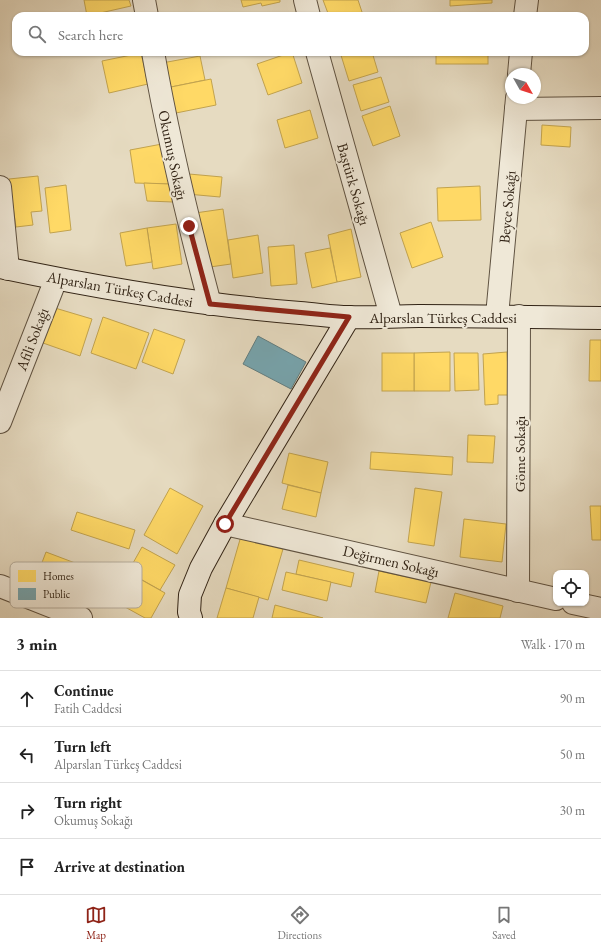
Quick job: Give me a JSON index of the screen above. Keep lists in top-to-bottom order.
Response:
{
  "streets": {
    "street": [
      "Okumuş Sokağı",
      "Baştürk Sokağı",
      "Beyce Sokağı",
      "Alparslan Türkeş Caddesi",
      "Afili Sokağı",
      "Göme Sokağı",
      "Değirmen Sokağı"
    ]
  },
  "crossings": [
    ["Okumuş Sokağı", "Alparslan Türkeş Caddesi"],
    ["Baştürk Sokağı", "Alparslan Türkeş Caddesi"],
    ["Beyce Sokağı", "Alparslan Türkeş Caddesi"],
    ["Alparslan Türkeş Caddesi", "Afili Sokağı"],
    ["Alparslan Türkeş Caddesi", "Göme Sokağı"],
    ["Göme Sokağı", "Değirmen Sokağı"]
  ],
  "legend": ["Homes", "Public"],
  "north": "bottom right",
  "page": {
    "search": "Search here",
    "heading": ["3 min", "Walk · 170 m"],
    "list": [
      ["Continue", "Fatih Caddesi", "90 m"],
      ["Turn left", "Alparslan Türkeş Caddesi", "50 m"],
      ["Turn right", "Okumuş Sokağı", "30 m"],
      "Arrive at destination"
    ],
    "nav": ["Map", "Directions", "Saved"]
  }
}
